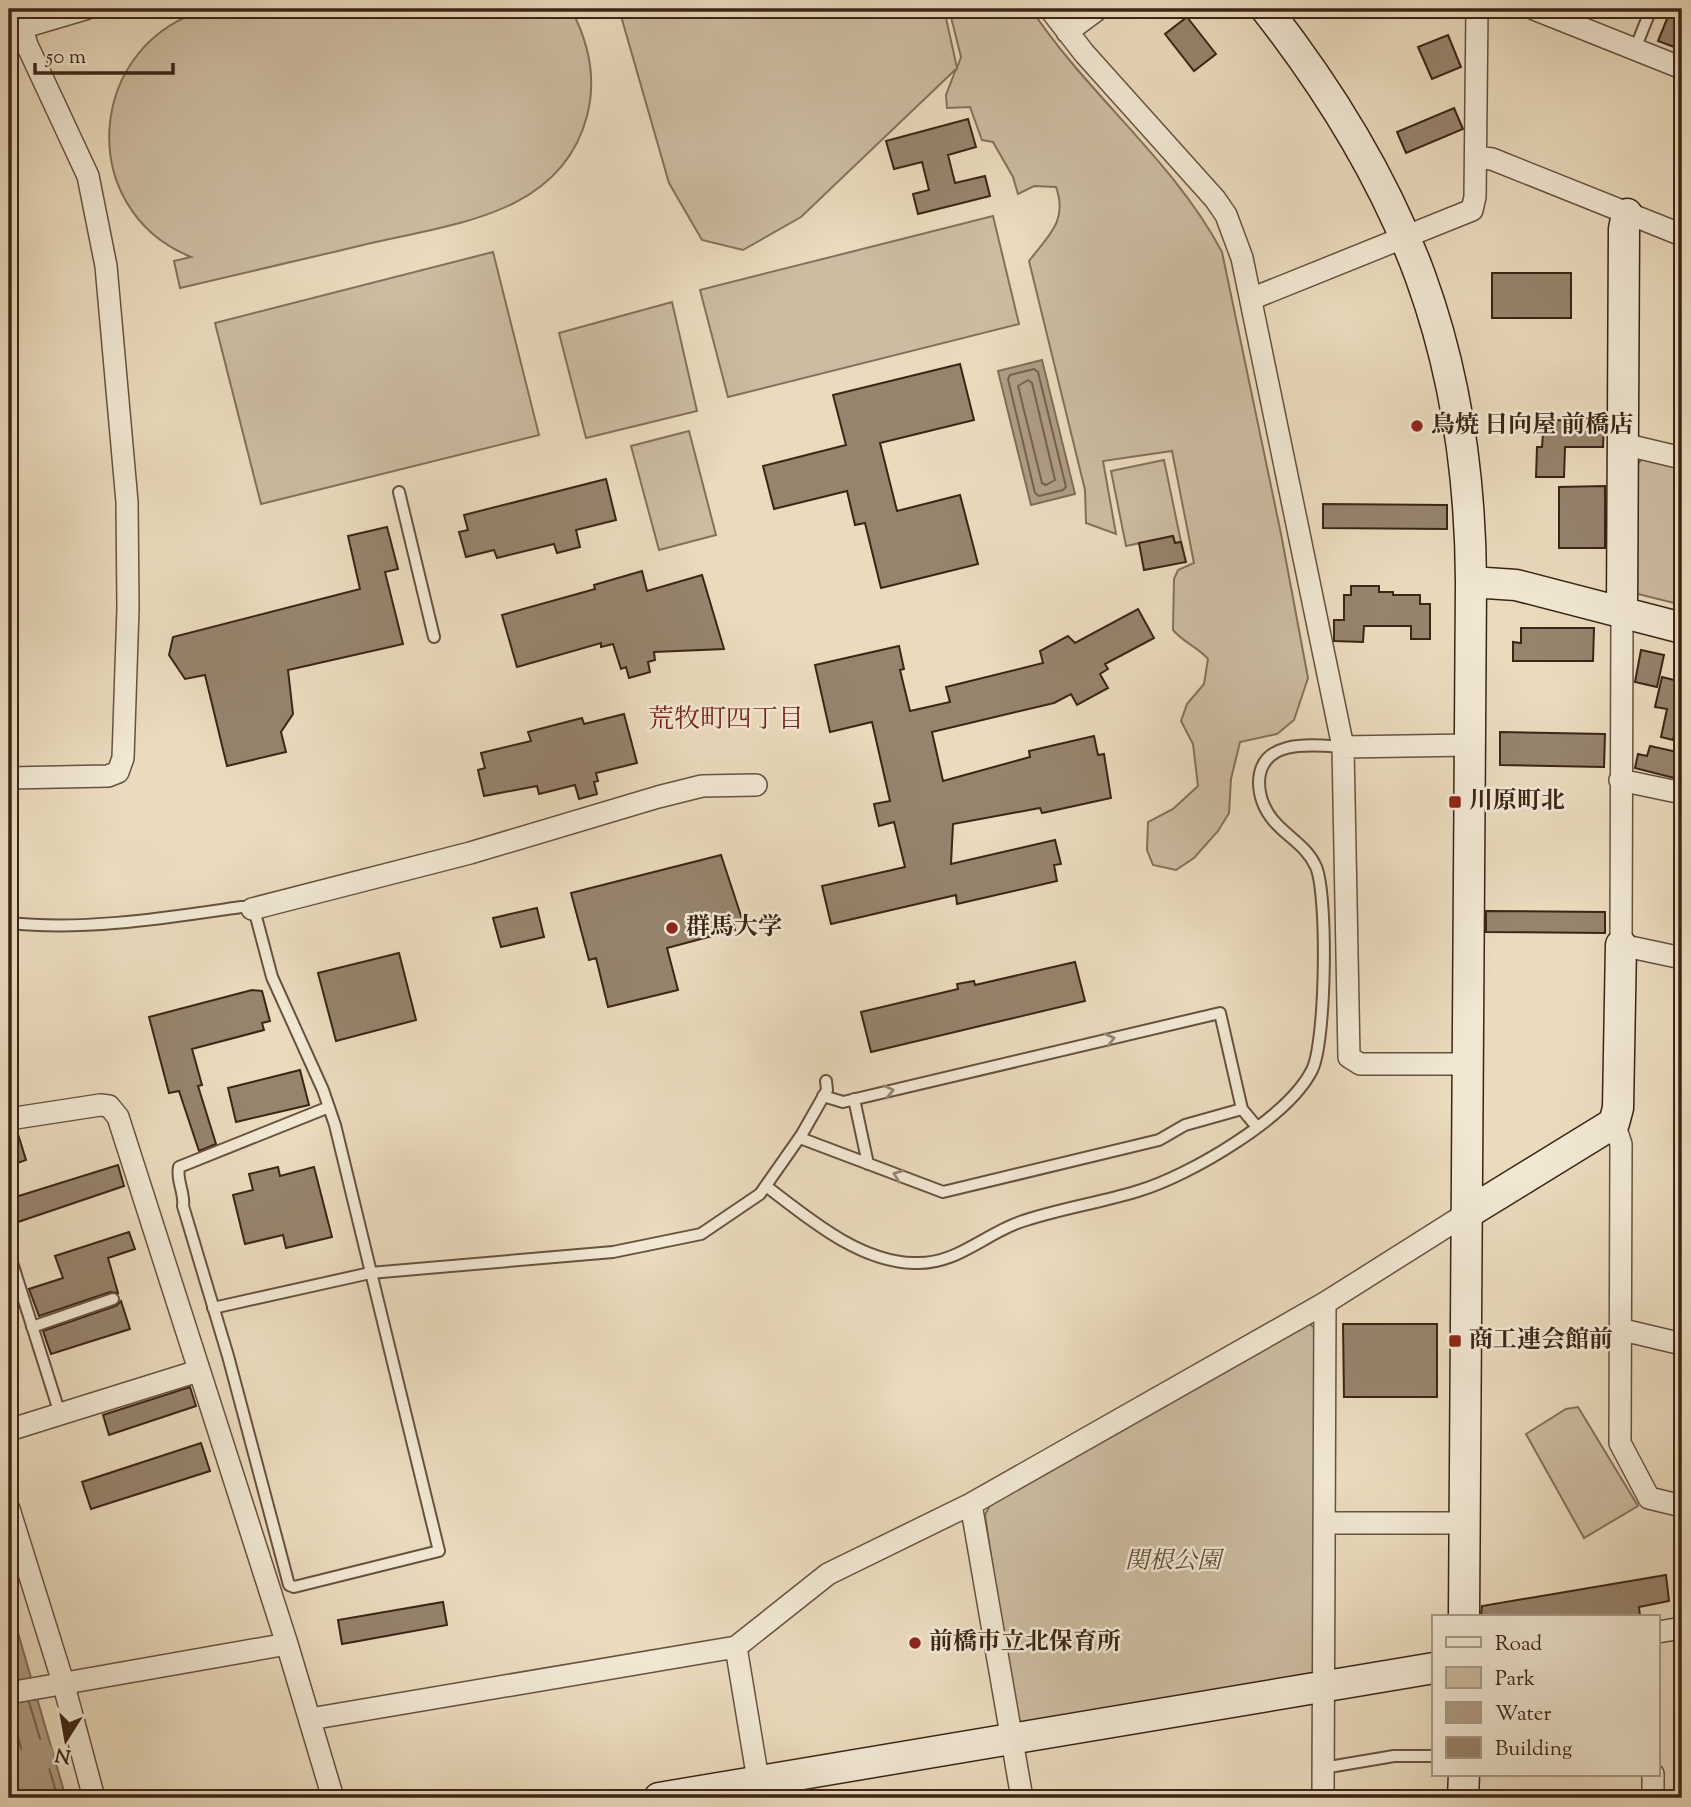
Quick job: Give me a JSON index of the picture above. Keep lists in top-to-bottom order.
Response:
{
  "districts": ["荒牧町四丁目"],
  "parks": ["関根公園"],
  "places": {
    "other": ["鳥焼 日向屋 前橋店", "群馬大学", "前橋市立北保育所"],
    "transit": ["川原町北", "商工連会館前"]
  },
  "legend": [
    "Road",
    "Park",
    "Water",
    "Building"
  ],
  "scale_bar": "50 m",
  "north": "bottom"
}
